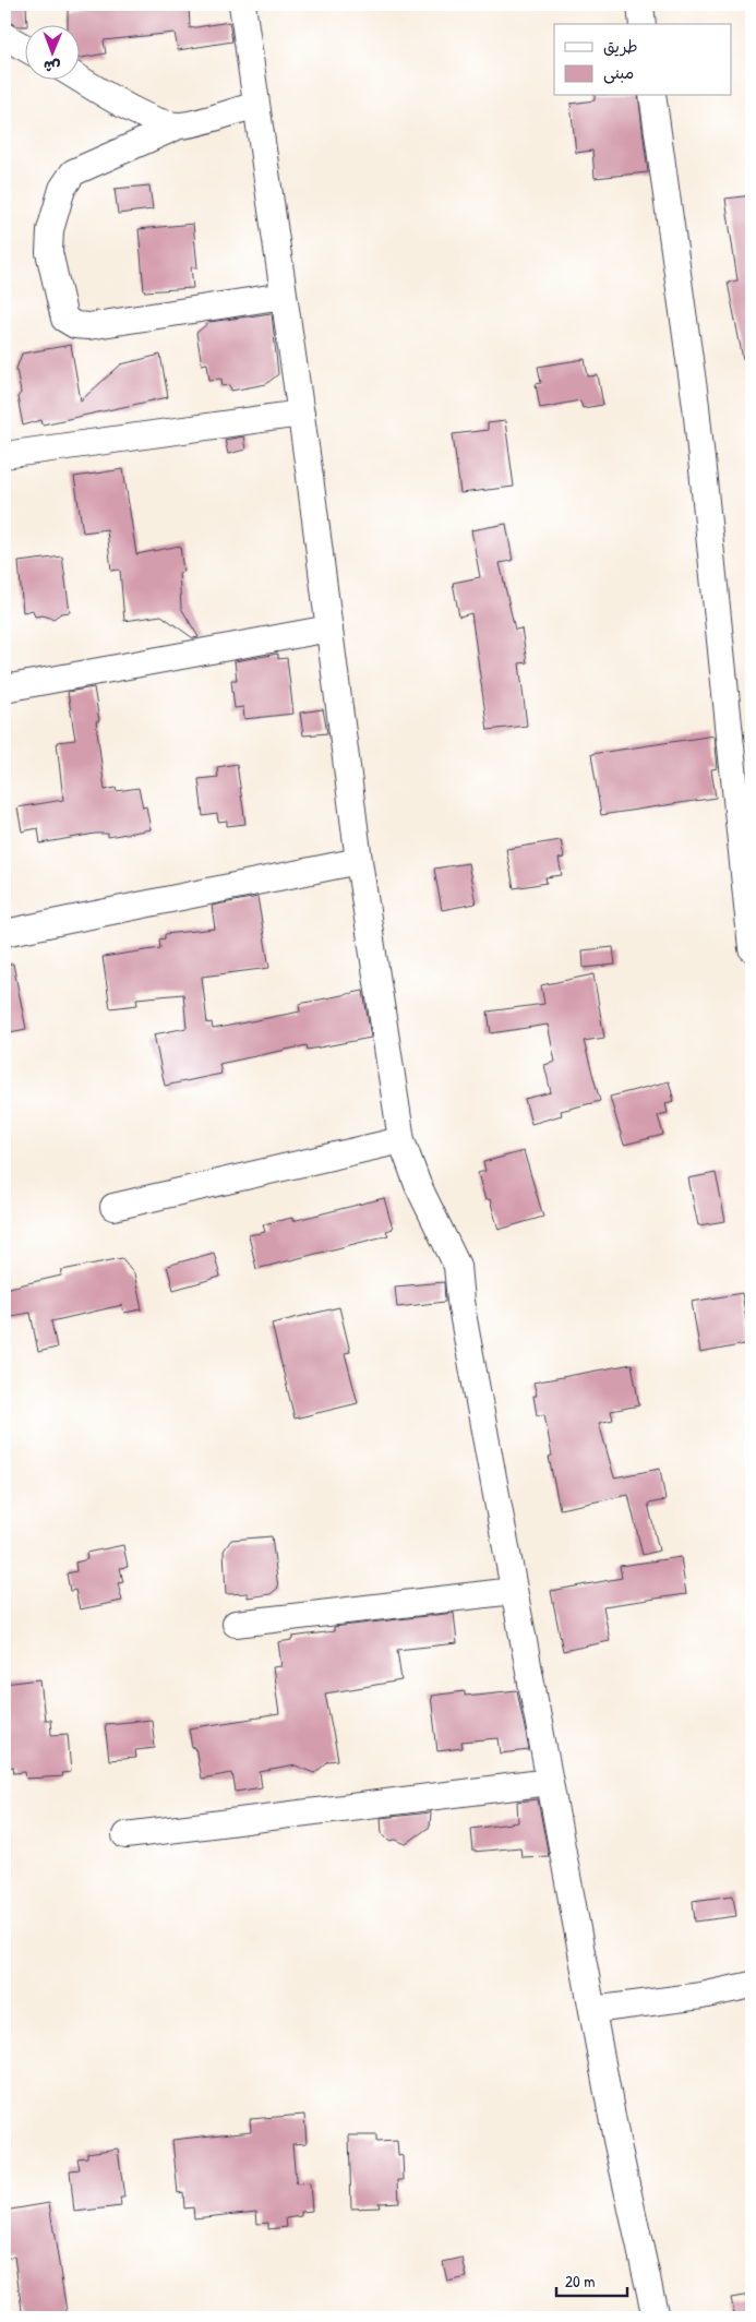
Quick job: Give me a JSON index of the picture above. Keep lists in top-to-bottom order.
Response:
{
  "legend": ["طريق", "مبنى"],
  "scale_bar": "20 m",
  "north": "bottom"
}
